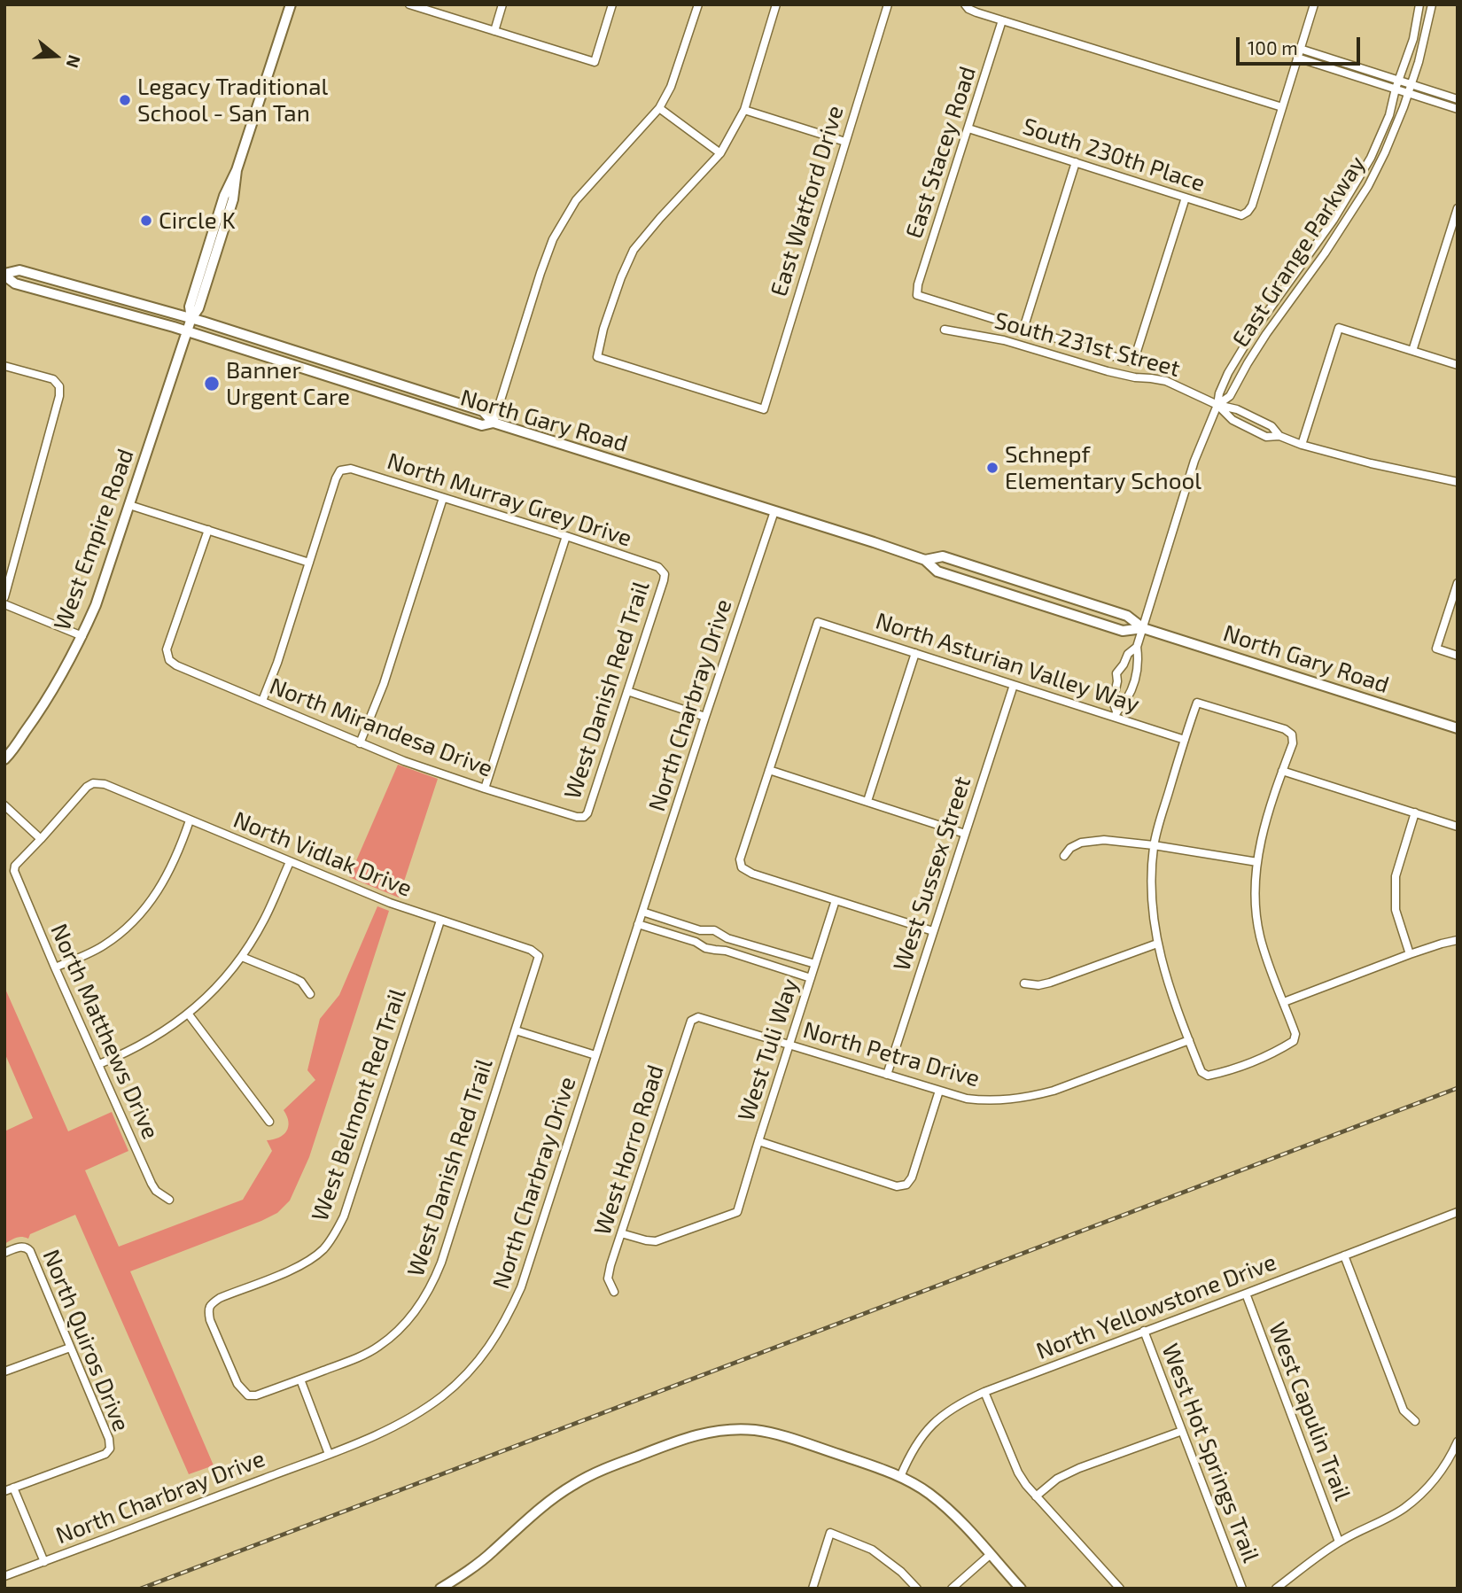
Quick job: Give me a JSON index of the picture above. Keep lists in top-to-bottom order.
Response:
{
  "streets": {
    "main road": ["North Gary Road", "West Empire Road"],
    "street": [
      "East Stacey Road",
      "South 230th Place",
      "East Watford Drive",
      "East Grange Parkway",
      "South 231st Street",
      "North Murray Grey Drive",
      "North Asturian Valley Way",
      "West Danish Red Trail",
      "North Charbray Drive",
      "North Mirandesa Drive",
      "North Vidlak Drive",
      "West Sussex Street",
      "North Matthews Drive",
      "West Tuli Way",
      "North Petra Drive",
      "West Belmont Red Trail",
      "West Horro Road",
      "North Yellowstone Drive",
      "North Quiros Drive",
      "West Capulin Trail",
      "West Hot Springs Trail"
    ]
  },
  "crossings": [
    ["East Stacey Road", "South 230th Place"],
    ["East Stacey Road", "South 231st Street"],
    ["South 230th Place", "South 231st Street"],
    ["East Grange Parkway", "South 231st Street"],
    ["East Grange Parkway", "North Gary Road"],
    ["North Gary Road", "West Empire Road"],
    ["North Gary Road", "North Charbray Drive"],
    ["North Murray Grey Drive", "West Danish Red Trail"],
    ["North Asturian Valley Way", "West Sussex Street"],
    ["West Danish Red Trail", "North Mirandesa Drive"],
    ["West Danish Red Trail", "North Vidlak Drive"],
    ["West Danish Red Trail", "West Belmont Red Trail"],
    ["North Vidlak Drive", "North Matthews Drive"],
    ["North Vidlak Drive", "West Belmont Red Trail"],
    ["West Sussex Street", "North Petra Drive"],
    ["West Tuli Way", "North Petra Drive"],
    ["West Tuli Way", "West Horro Road"],
    ["North Petra Drive", "West Horro Road"],
    ["North Yellowstone Drive", "West Capulin Trail"],
    ["North Yellowstone Drive", "West Hot Springs Trail"]
  ],
  "places": [
    "Legacy Traditional School - San Tan",
    "Circle K",
    "Banner Urgent Care",
    "Schnepf Elementary School"
  ],
  "scale_bar": "100 m",
  "north": "right"
}
